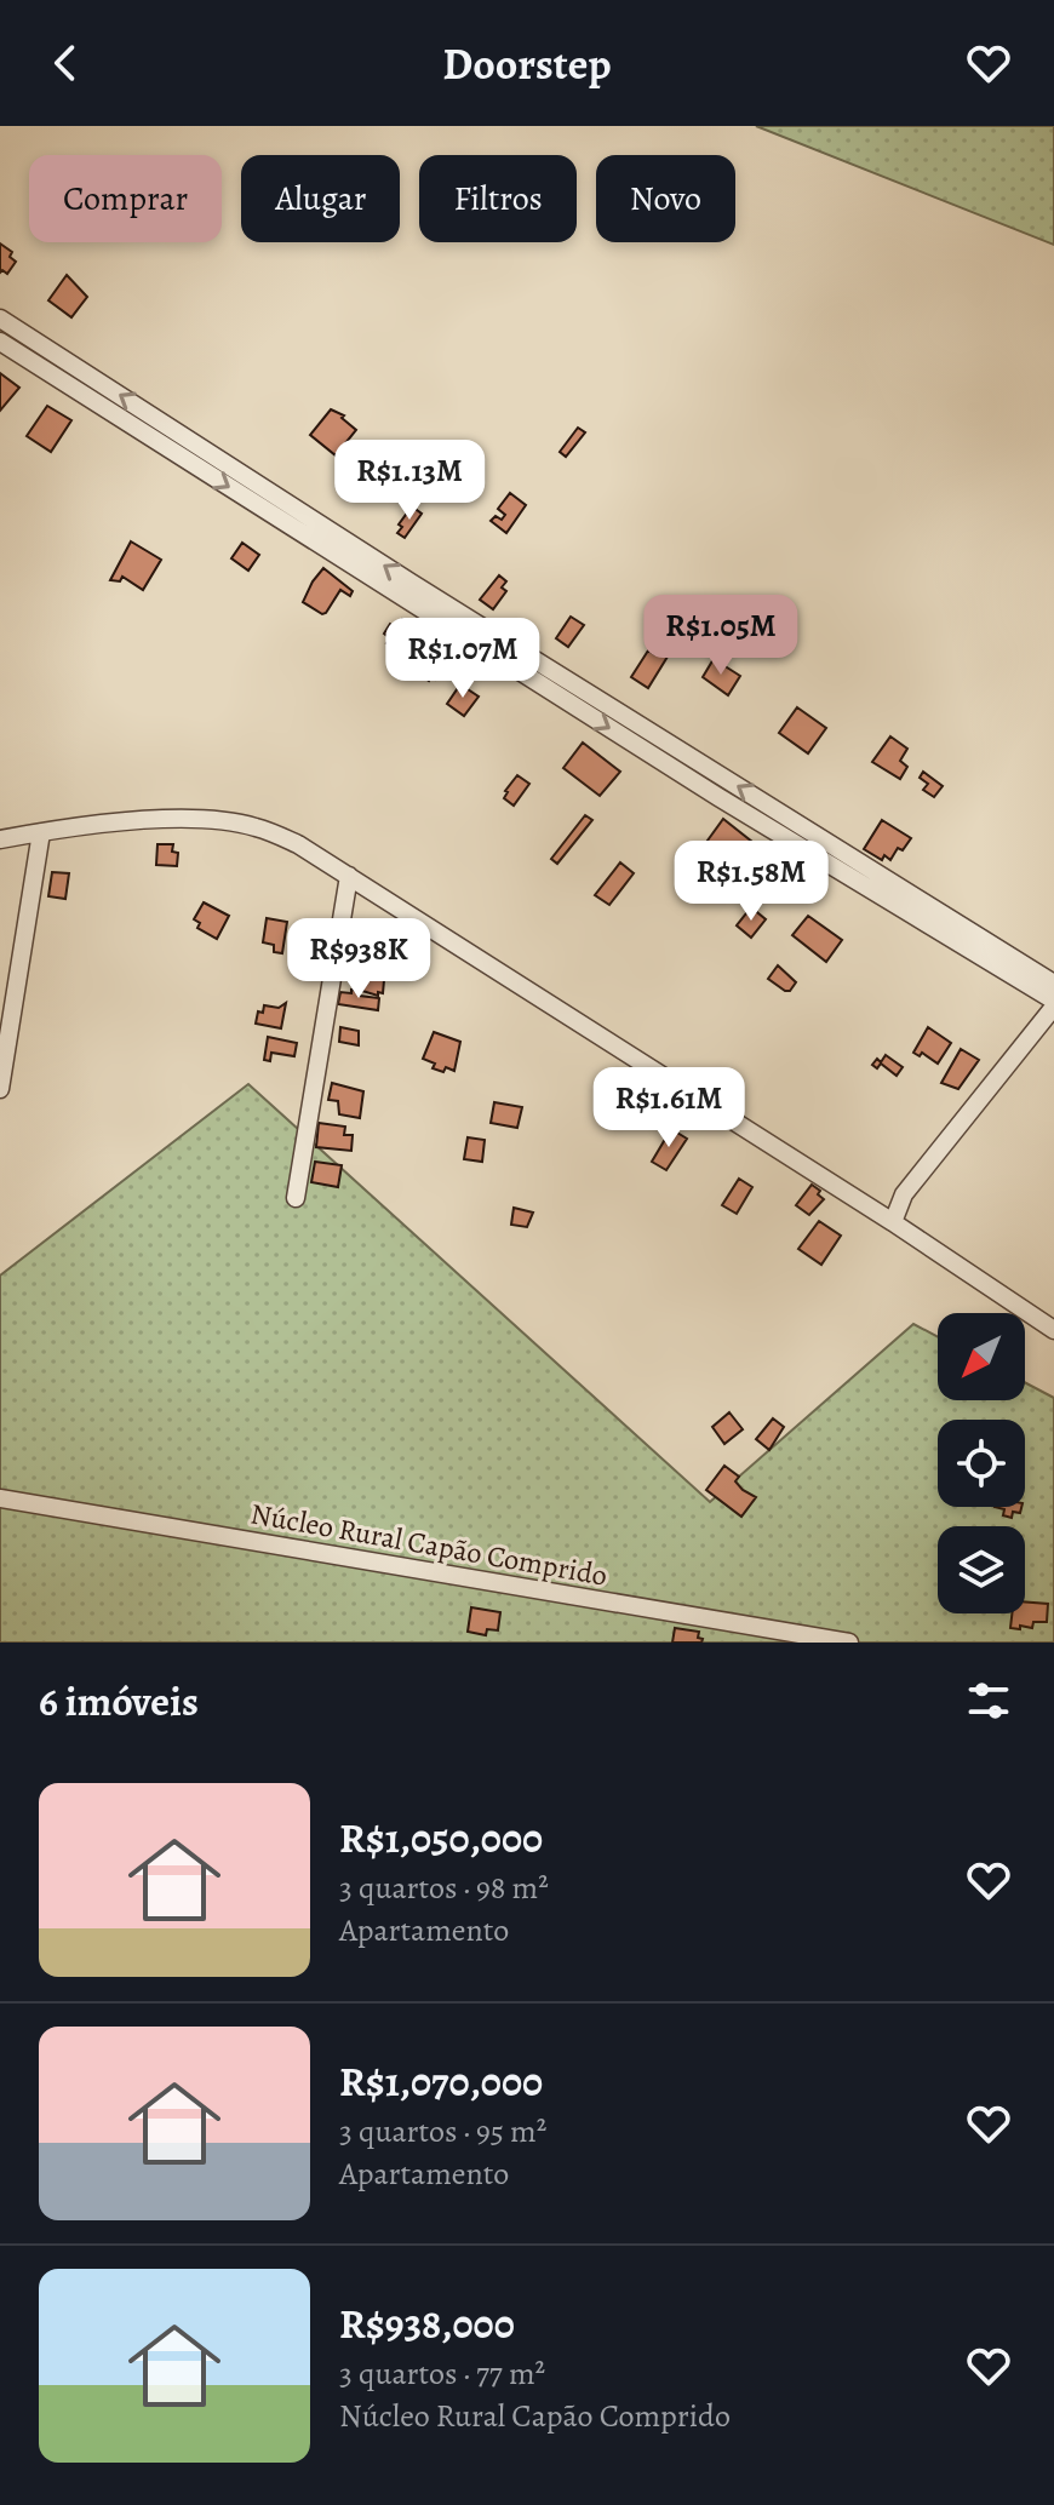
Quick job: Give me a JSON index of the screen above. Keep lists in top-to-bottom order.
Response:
{
  "streets": {
    "street": ["Núcleo Rural Capão Comprido"]
  },
  "north": "bottom left",
  "page": {
    "header": "Doorstep",
    "chip": [
      "Comprar",
      "Alugar",
      "Filtros",
      "Novo"
    ],
    "price": [
      "R$1.13M",
      "R$1.05M",
      "R$1.07M",
      "R$1.58M",
      "R$938K",
      "R$1.61M"
    ],
    "heading": "6 imóveis",
    "list": [
      {
        "name": "R$1,050,000",
        "note": "3 quartos · 98 m² · Apartamento"
      },
      {
        "name": "R$1,070,000",
        "note": "3 quartos · 95 m² · Apartamento"
      },
      {
        "name": "R$938,000",
        "note": "3 quartos · 77 m² · Núcleo Rural Capão Comprido"
      }
    ]
  }
}
